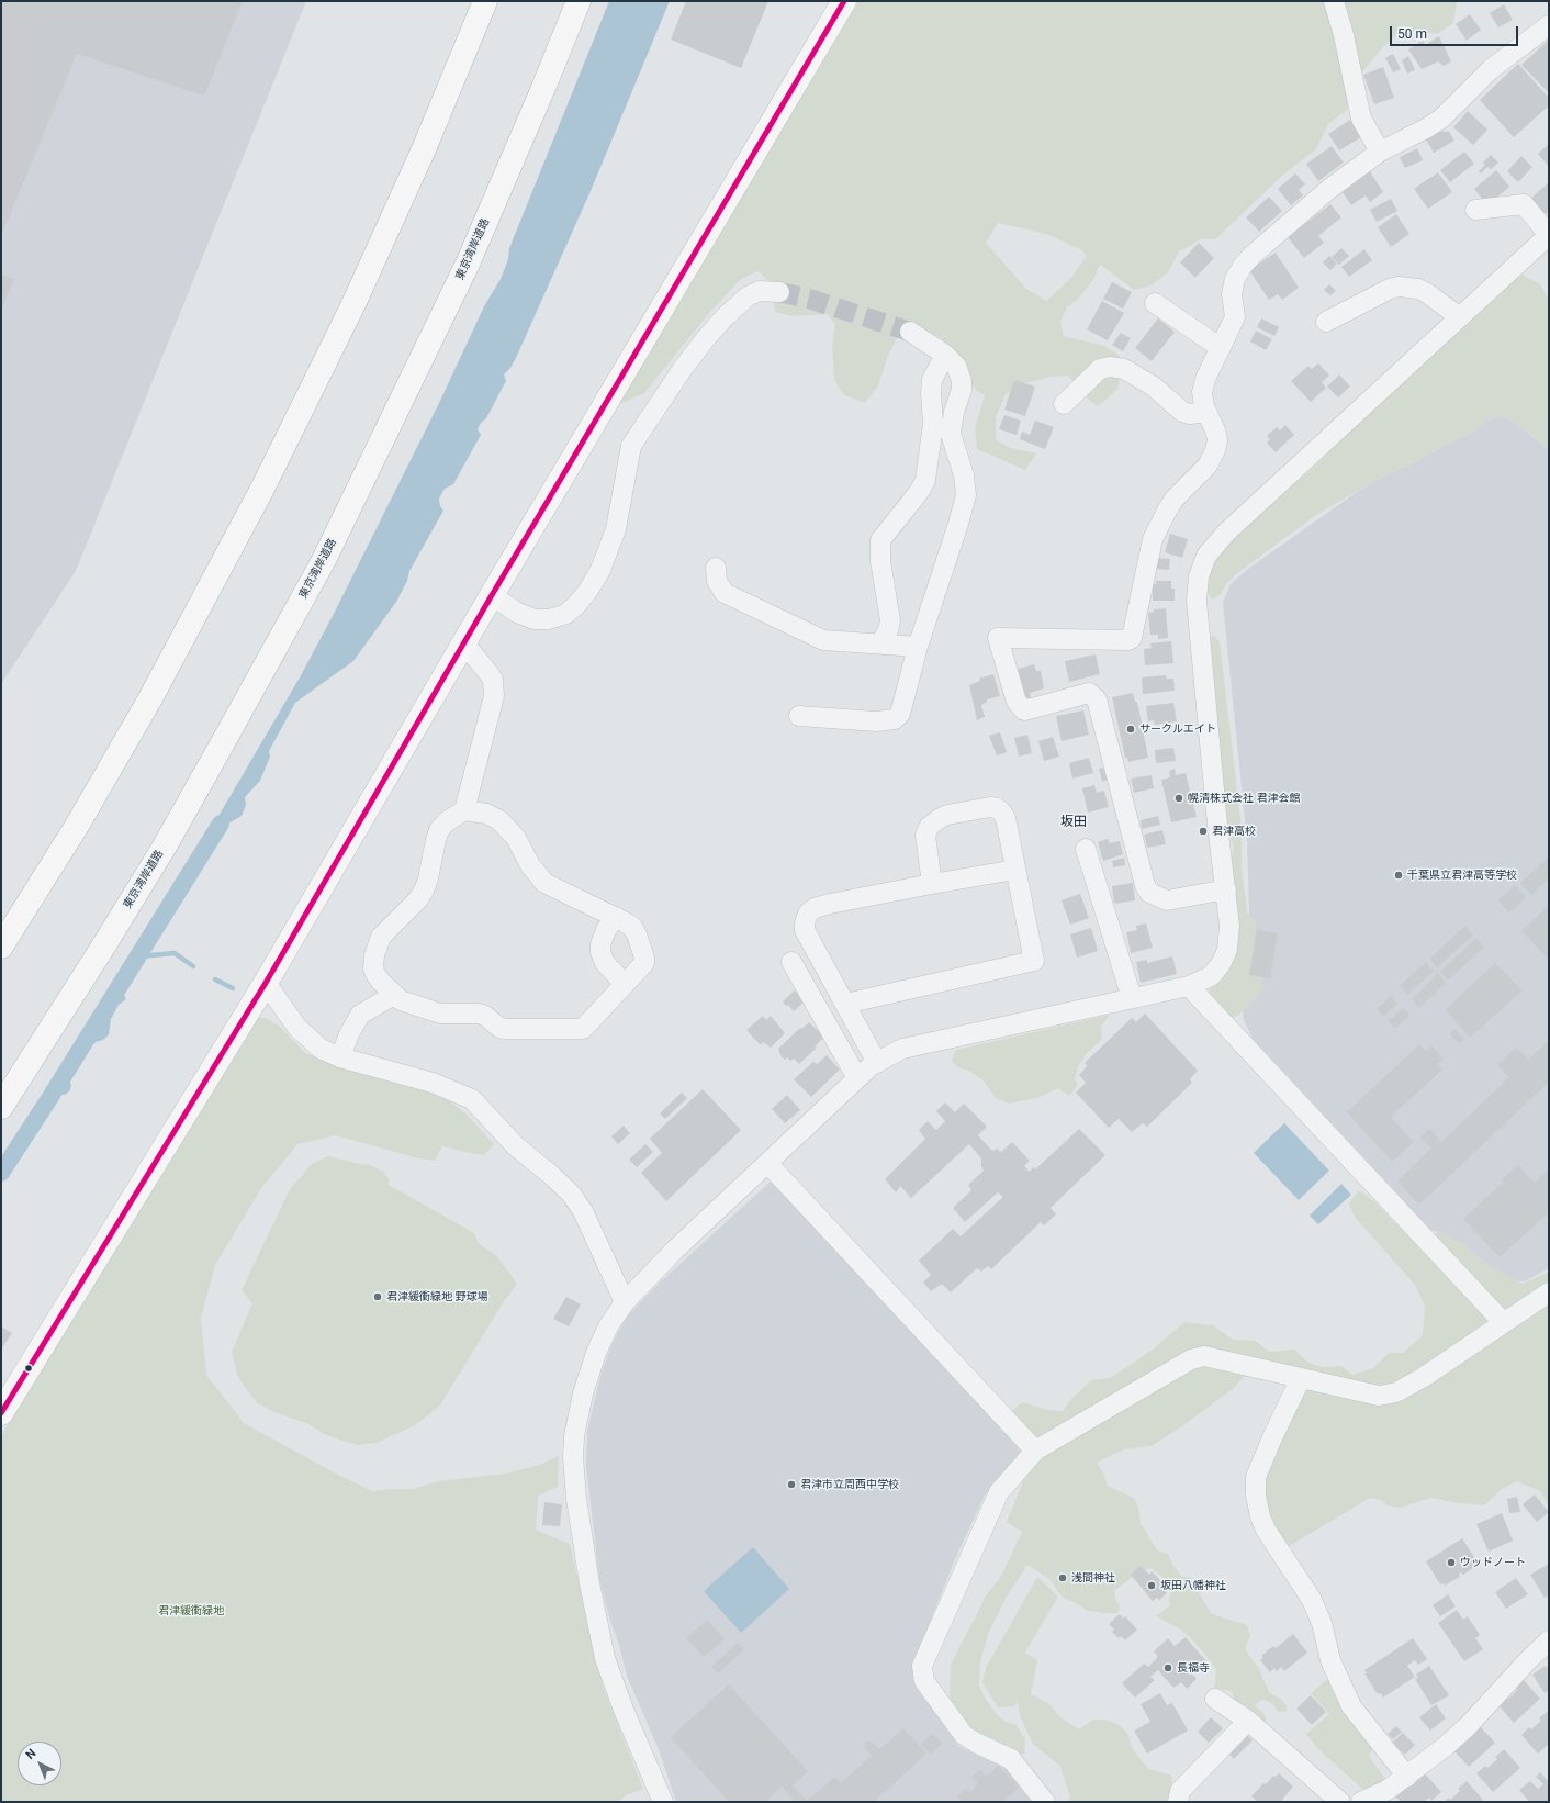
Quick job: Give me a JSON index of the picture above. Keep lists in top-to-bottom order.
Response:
{
  "streets": {
    "main road": ["東京湾岸道路"]
  },
  "districts": ["坂田"],
  "parks": ["君津緩衝緑地"],
  "places": [
    "サークルエイト",
    "幌清株式会社 君津会館",
    "君津高校",
    "千葉県立君津高等学校",
    "君津緩衝緑地 野球場",
    "君津市立周西中学校",
    "ウッドノート",
    "浅間神社",
    "坂田八幡神社",
    "長福寺"
  ],
  "scale_bar": "50 m",
  "north": "top left"
}
